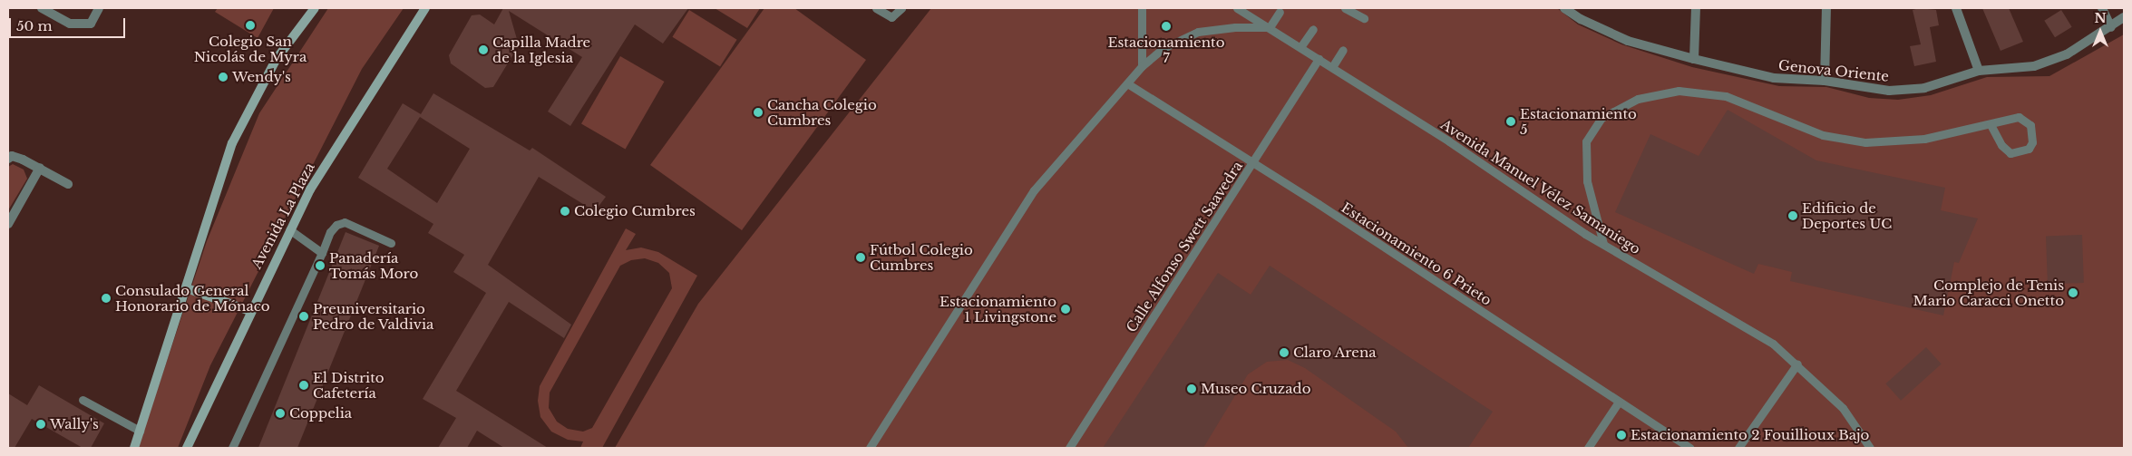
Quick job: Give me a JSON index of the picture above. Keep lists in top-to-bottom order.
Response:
{
  "streets": {
    "main road": ["Avenida La Plaza"],
    "street": ["Genova Oriente"],
    "lane": ["Avenida Manuel Vélez Samaniego", "Calle Alfonso Swett Saavedra", "Estacionamiento 6 Prieto"]
  },
  "crossings": [
    ["Avenida Manuel Vélez Samaniego", "Calle Alfonso Swett Saavedra"],
    ["Calle Alfonso Swett Saavedra", "Estacionamiento 6 Prieto"]
  ],
  "places": [
    "Colegio San Nicolás de Myra",
    "Estacionamiento 7",
    "Capilla Madre de la Iglesia",
    "Wendy's",
    "Cancha Colegio Cumbres",
    "Estacionamiento 5",
    "Colegio Cumbres",
    "Edificio de Deportes UC",
    "Fútbol Colegio Cumbres",
    "Panadería Tomás Moro",
    "Complejo de Tenis Mario Caracci Onetto",
    "Consulado General Honorario de Mónaco",
    "Estacionamiento 1 Livingstone",
    "Preuniversitario Pedro de Valdivia",
    "Claro Arena",
    "El Distrito Cafetería",
    "Museo Cruzado",
    "Coppelia",
    "Wally's",
    "Estacionamiento 2 Fouillioux Bajo"
  ],
  "scale_bar": "50 m",
  "north": "top"
}
